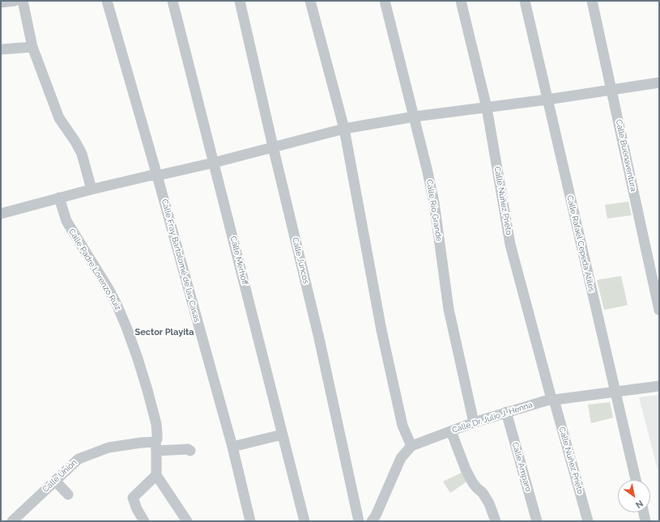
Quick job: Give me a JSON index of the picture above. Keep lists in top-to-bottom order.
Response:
{
  "streets": {
    "street": [
      "Calle Buenaventura",
      "Calle Núñez Prieto",
      "Calle Río Grande",
      "Calle Rafael Cepeda Atiles",
      "Calle Fray Bartolomé de las Casas",
      "Calle Merhoff",
      "Calle Juncos",
      "Calle Padre Lorenzo Ruiz",
      "Calle Dr. Julio J. Henna",
      "Calle Amparo",
      "Calle Unión"
    ]
  },
  "crossings": [
    ["Calle Núñez Prieto", "Calle Dr. Julio J. Henna"],
    ["Calle Río Grande", "Calle Dr. Julio J. Henna"],
    ["Calle Rafael Cepeda Atiles", "Calle Dr. Julio J. Henna"],
    ["Calle Padre Lorenzo Ruiz", "Calle Unión"],
    ["Calle Dr. Julio J. Henna", "Calle Amparo"]
  ],
  "districts": ["Sector Playita"],
  "north": "bottom right"
}
